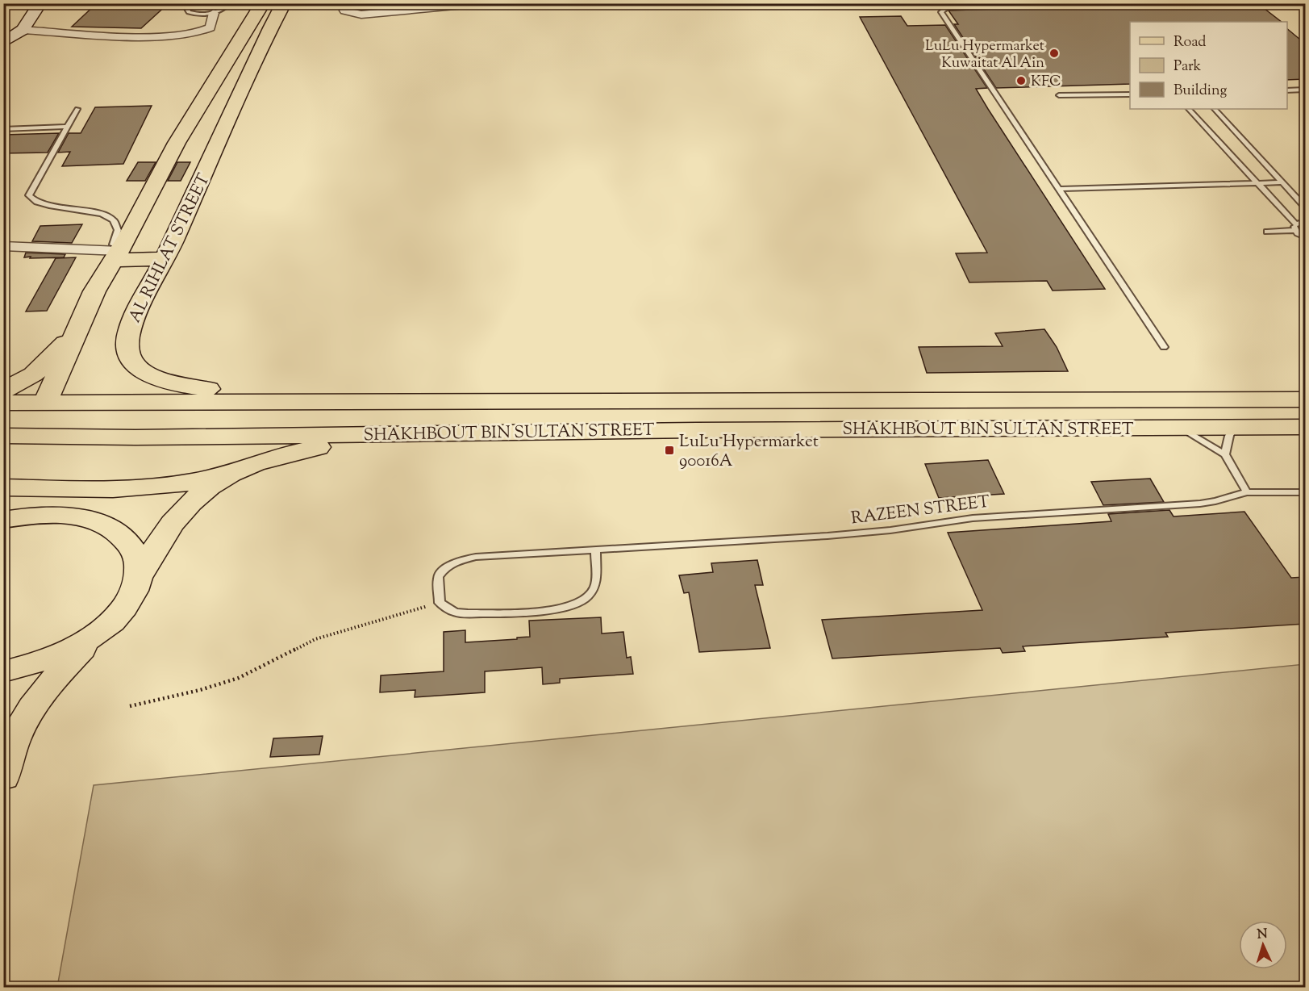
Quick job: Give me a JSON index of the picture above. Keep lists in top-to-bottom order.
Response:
{
  "streets": {
    "main road": ["AL RIHLAT STREET", "SHAKHBOUT BIN SULTAN STREET"],
    "lane": ["RAZEEN STREET"]
  },
  "crossings": [
    ["AL RIHLAT STREET", "SHAKHBOUT BIN SULTAN STREET"]
  ],
  "places": {
    "other": ["LuLu Hypermarket Kuwaitat Al Ain", "KFC"],
    "transit": ["LuLu Hypermarket 90016A"]
  },
  "legend": ["Road", "Park", "Building"],
  "north": "top"
}
